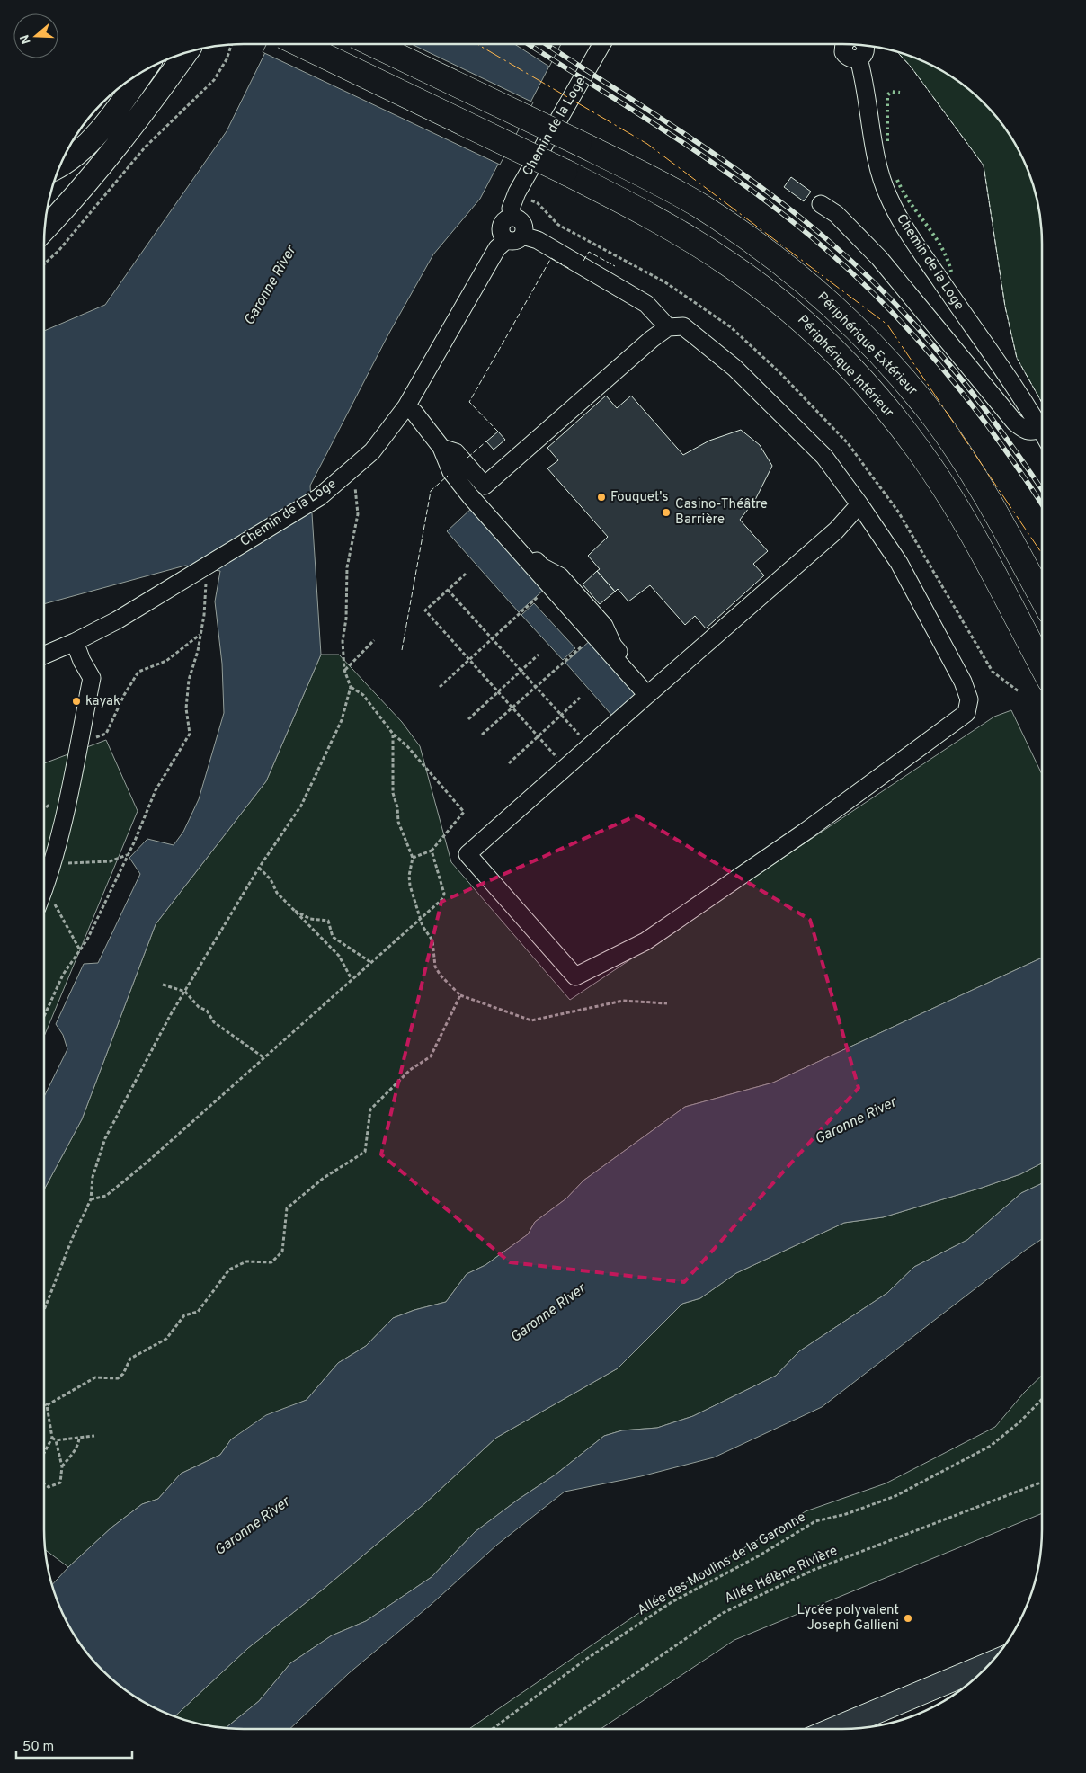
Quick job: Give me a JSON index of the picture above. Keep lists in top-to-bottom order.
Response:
{
  "streets": {
    "highway": ["Périphérique Extérieur", "Périphérique Intérieur"],
    "street": ["Chemin de la Loge"],
    "path": ["Allée des Moulins de la Garonne", "Allée Hélène Rivière"]
  },
  "water": ["Garonne River"],
  "places": [
    "Fouquet's",
    "Casino-Théâtre Barrière",
    "kayak",
    "Lycée polyvalent Joseph Gallieni"
  ],
  "scale_bar": "50 m",
  "north": "left"
}
